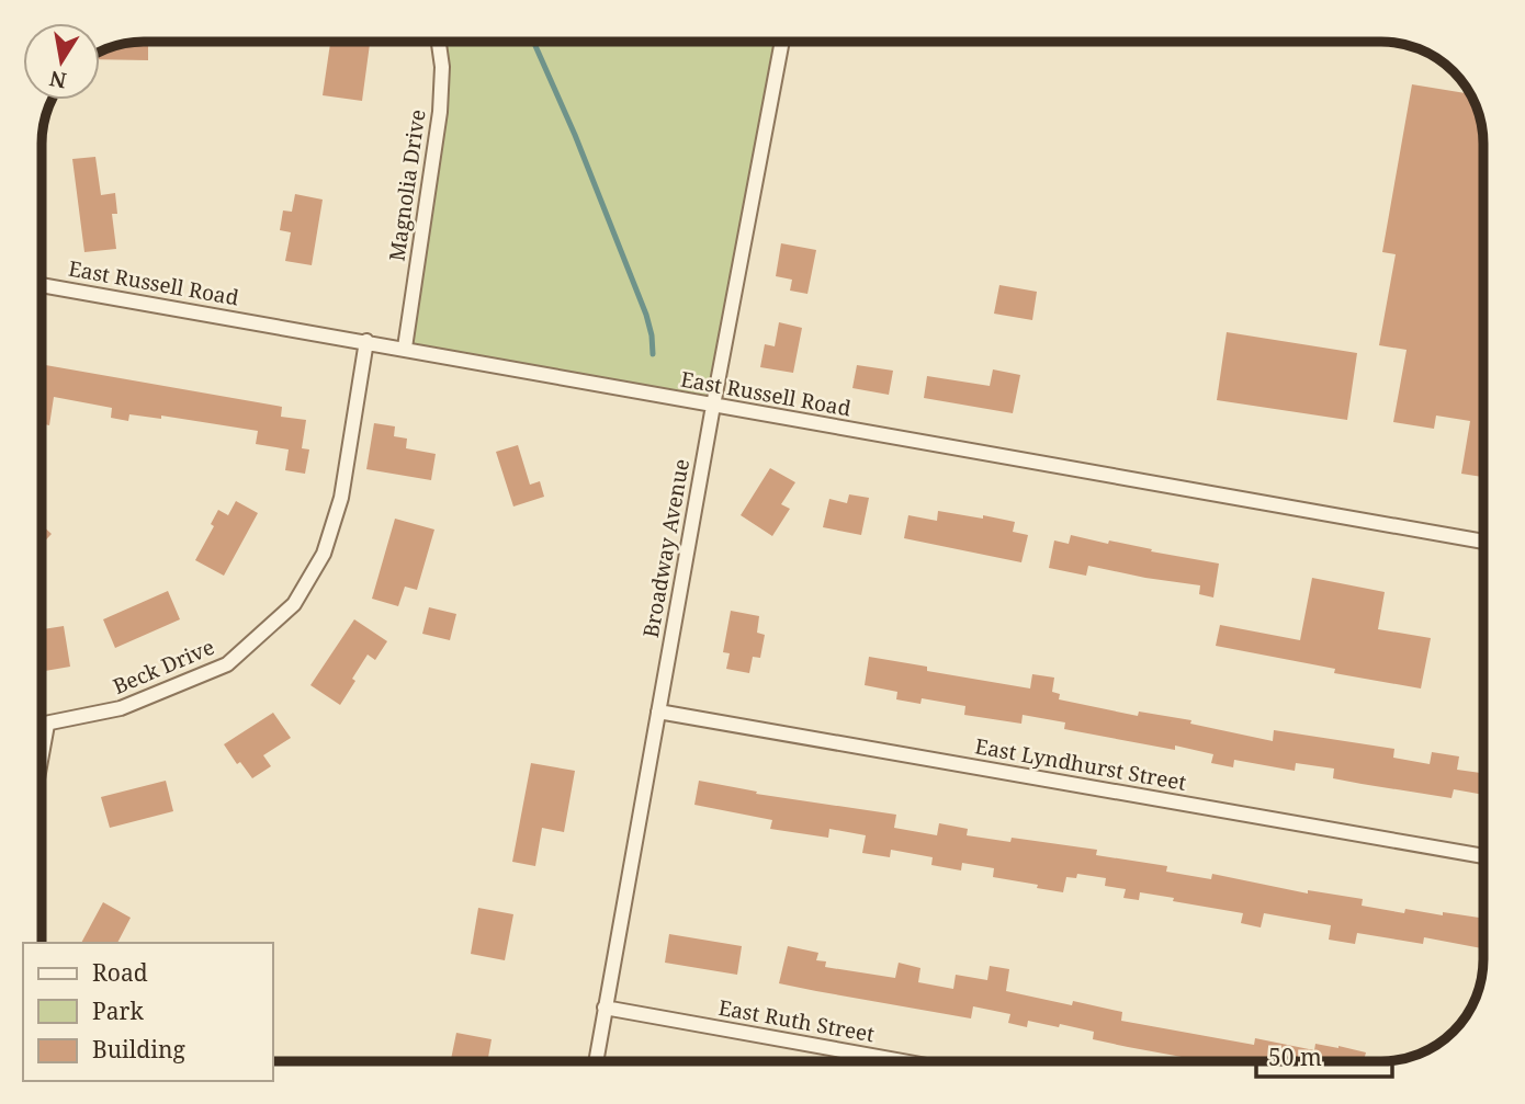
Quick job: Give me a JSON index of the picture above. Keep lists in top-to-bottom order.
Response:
{
  "streets": {
    "street": [
      "Magnolia Drive",
      "East Russell Road",
      "Broadway Avenue",
      "Beck Drive",
      "East Lyndhurst Street",
      "East Ruth Street"
    ]
  },
  "crossings": [
    ["Magnolia Drive", "East Russell Road"],
    ["East Russell Road", "Broadway Avenue"],
    ["East Russell Road", "Beck Drive"],
    ["Broadway Avenue", "East Lyndhurst Street"],
    ["Broadway Avenue", "East Ruth Street"]
  ],
  "legend": ["Road", "Park", "Building"],
  "scale_bar": "50 m",
  "north": "bottom"
}
